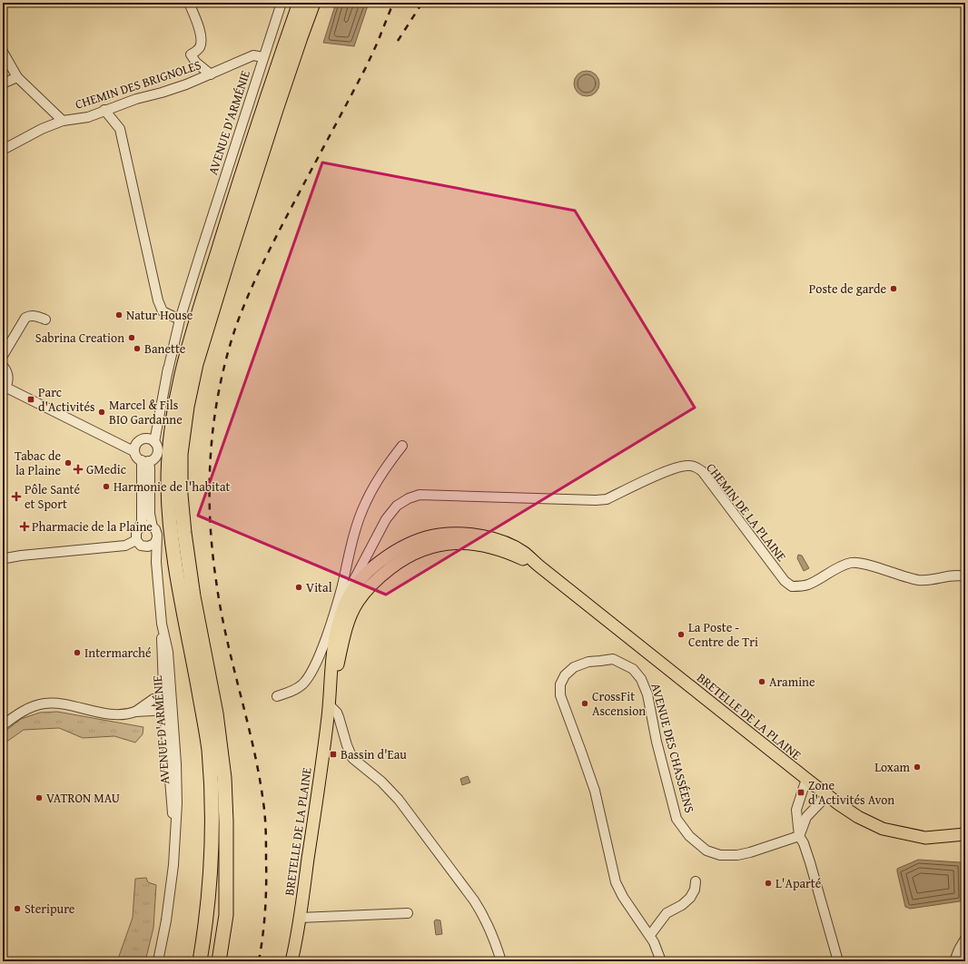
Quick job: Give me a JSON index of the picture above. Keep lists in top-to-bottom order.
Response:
{
  "streets": {
    "main road": ["BRETELLE DE LA PLAINE"],
    "street": [
      "CHEMIN DES BRIGNOLES",
      "AVENUE D'ARMÉNIE",
      "CHEMIN DE LA PLAINE",
      "AVENUE DES CHASSÉENS"
    ]
  },
  "crossings": [
    ["CHEMIN DES BRIGNOLES", "AVENUE D'ARMÉNIE"],
    ["CHEMIN DE LA PLAINE", "BRETELLE DE LA PLAINE"]
  ],
  "places": {
    "other": [
      "Poste de garde",
      "Natur House",
      "Sabrina Creation",
      "Banette",
      "Marcel & Fils BIO Gardanne",
      "Tabac de la Plaine",
      "Harmonie de l'habitat",
      "Vital",
      "La Poste - Centre de Tri",
      "Intermarché",
      "Aramine",
      "CrossFit Ascension",
      "Loxam",
      "VATRON MAU",
      "L'Aparté",
      "Steripure"
    ],
    "transit": ["Parc d'Activités", "Bassin d'Eau", "Zone d'Activités Avon"],
    "health": ["GMedic", "Pôle Santé et Sport", "Pharmacie de la Plaine"]
  }
}
